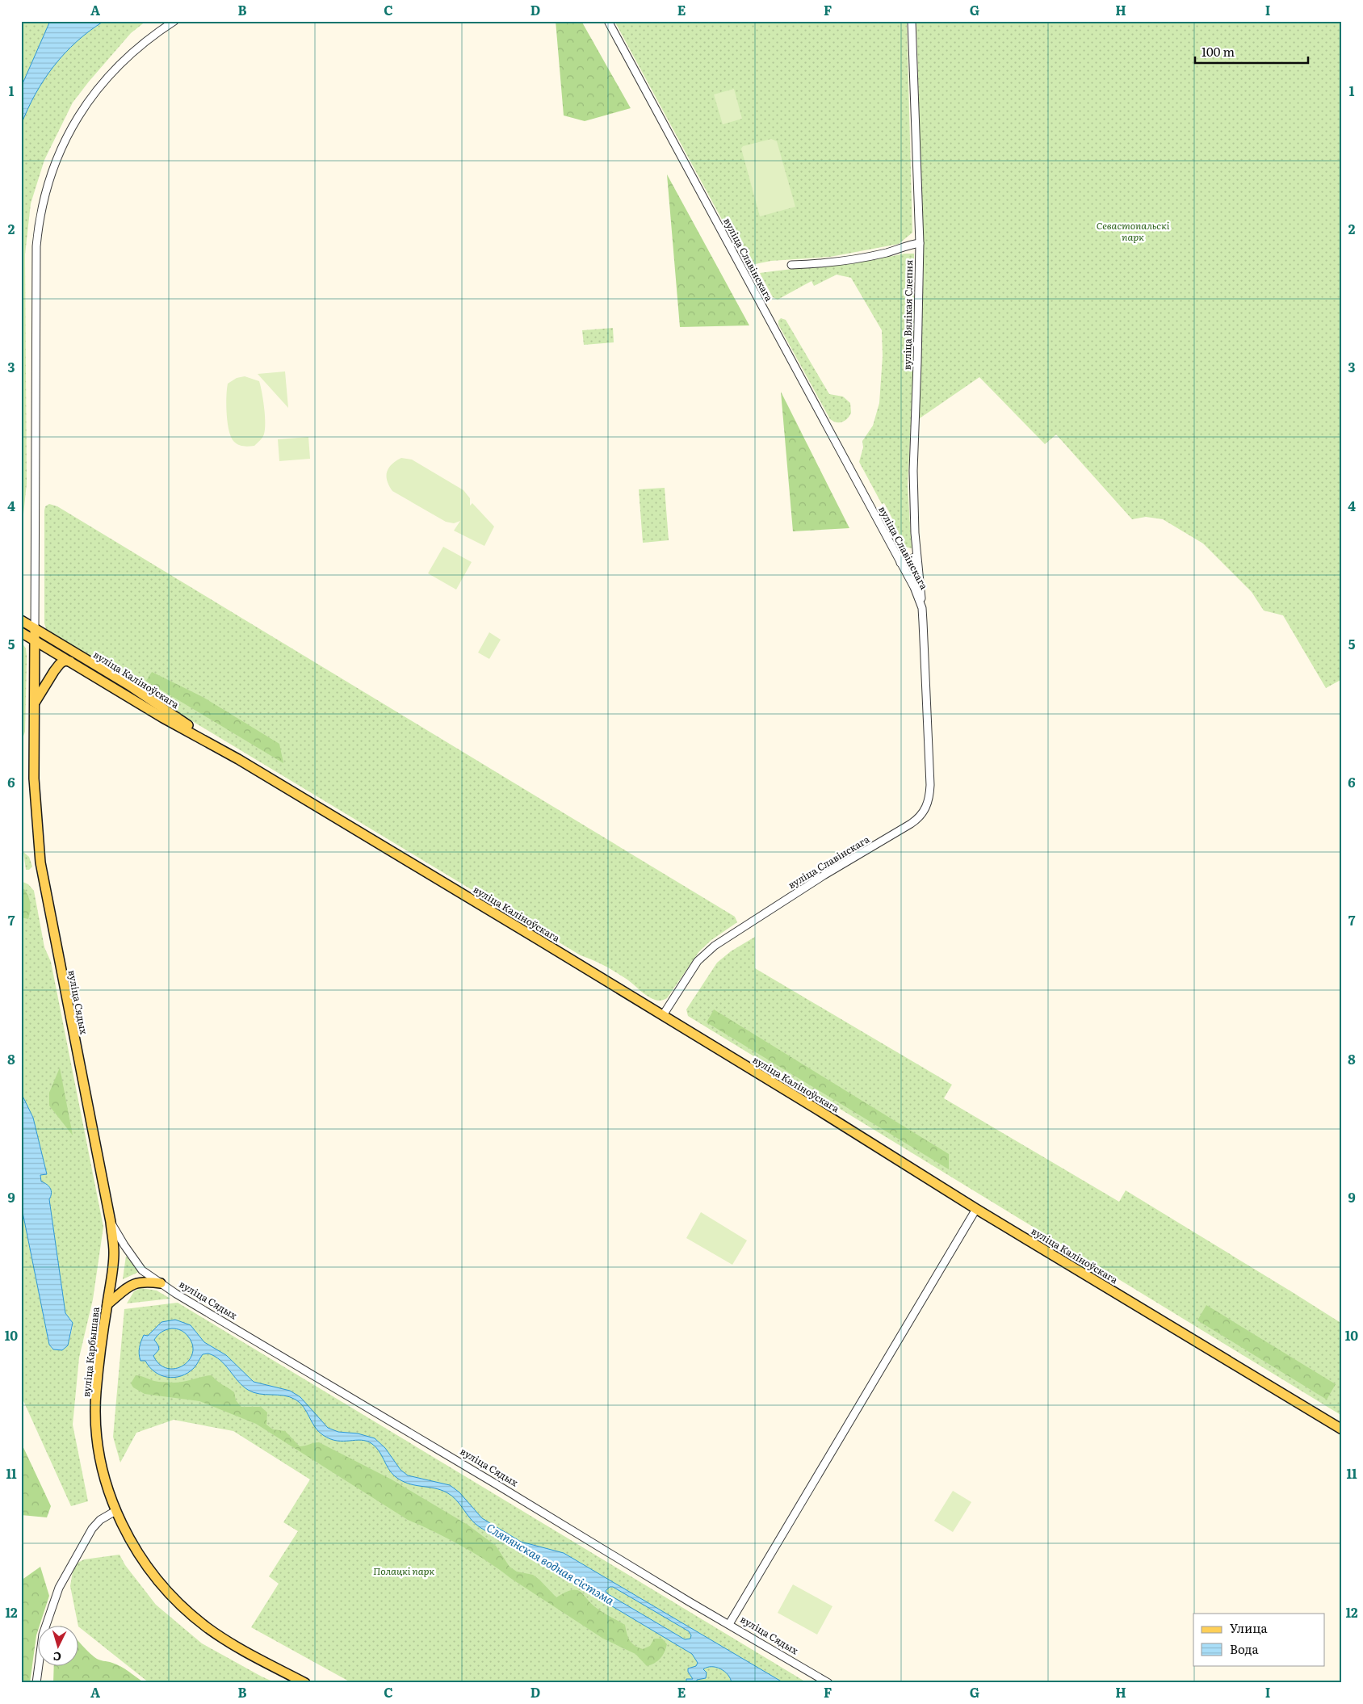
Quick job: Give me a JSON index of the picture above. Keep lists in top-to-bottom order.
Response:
{
  "streets": {
    "main road": ["вуліца Каліноўскага", "вуліца Сядых", "вуліца Карбышава"],
    "street": ["вуліца Славінскага", "вуліца Вялікая Слепня"]
  },
  "crossings": [
    ["вуліца Славінскага", "вуліца Вялікая Слепня"],
    ["вуліца Славінскага", "вуліца Каліноўскага"],
    ["вуліца Каліноўскага", "вуліца Сядых"],
    ["вуліца Сядых", "вуліца Карбышава"]
  ],
  "water": ["Сляпянская водная сістэма"],
  "parks": ["Севастопальскі парк", "Полацкі парк"],
  "legend": ["Улица", "Вода"],
  "scale_bar": "100 m",
  "north": "bottom",
  "grid": {
    "columns": [
      "A",
      "B",
      "C",
      "D",
      "E",
      "F",
      "G",
      "H",
      "I"
    ],
    "rows": [
      "1",
      "2",
      "3",
      "4",
      "5",
      "6",
      "7",
      "8",
      "9",
      "10",
      "11",
      "12"
    ]
  }
}
